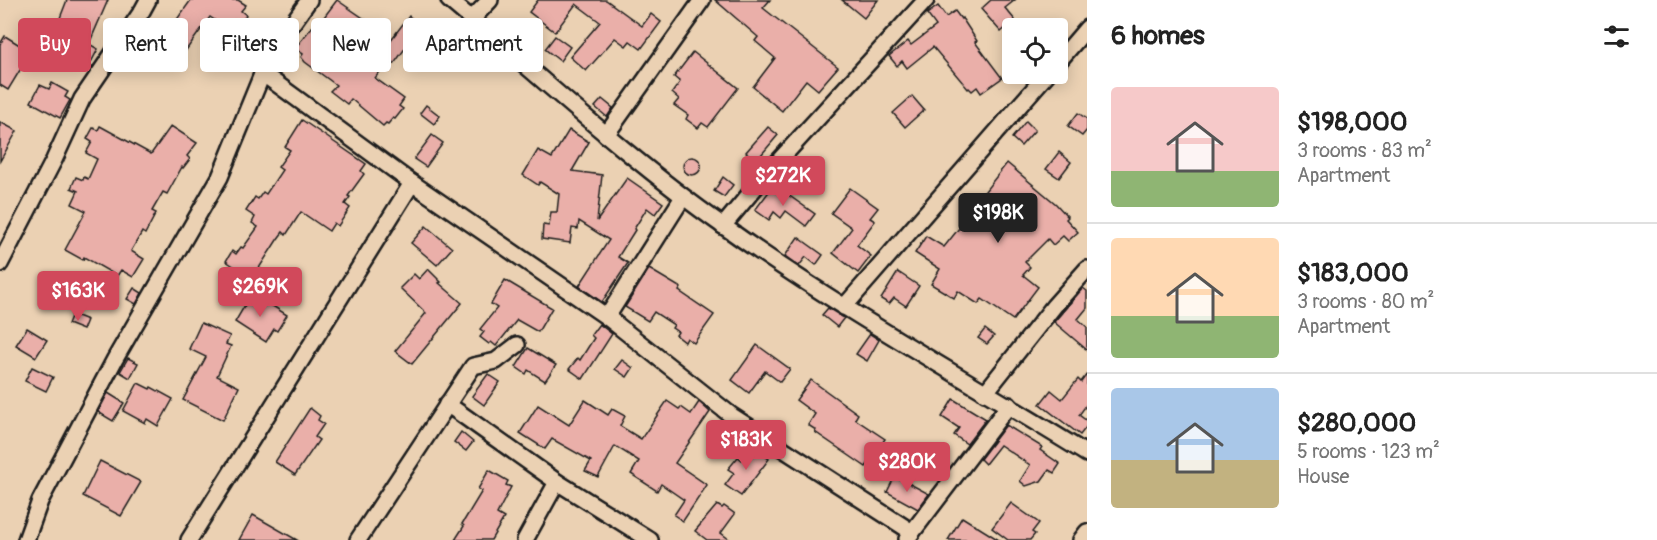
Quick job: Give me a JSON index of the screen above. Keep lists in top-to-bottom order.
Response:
{
  "page": {
    "heading": "6 homes",
    "chip": [
      "Buy",
      "Rent",
      "Filters",
      "New",
      "Apartment"
    ],
    "list": [
      {
        "name": "$198,000",
        "note": "3 rooms · 83 m² · Apartment"
      },
      {
        "name": "$183,000",
        "note": "3 rooms · 80 m² · Apartment"
      },
      {
        "name": "$280,000",
        "note": "5 rooms · 123 m² · House"
      }
    ],
    "price": [
      "$272K",
      "$198K",
      "$269K",
      "$163K",
      "$183K",
      "$280K"
    ]
  }
}
